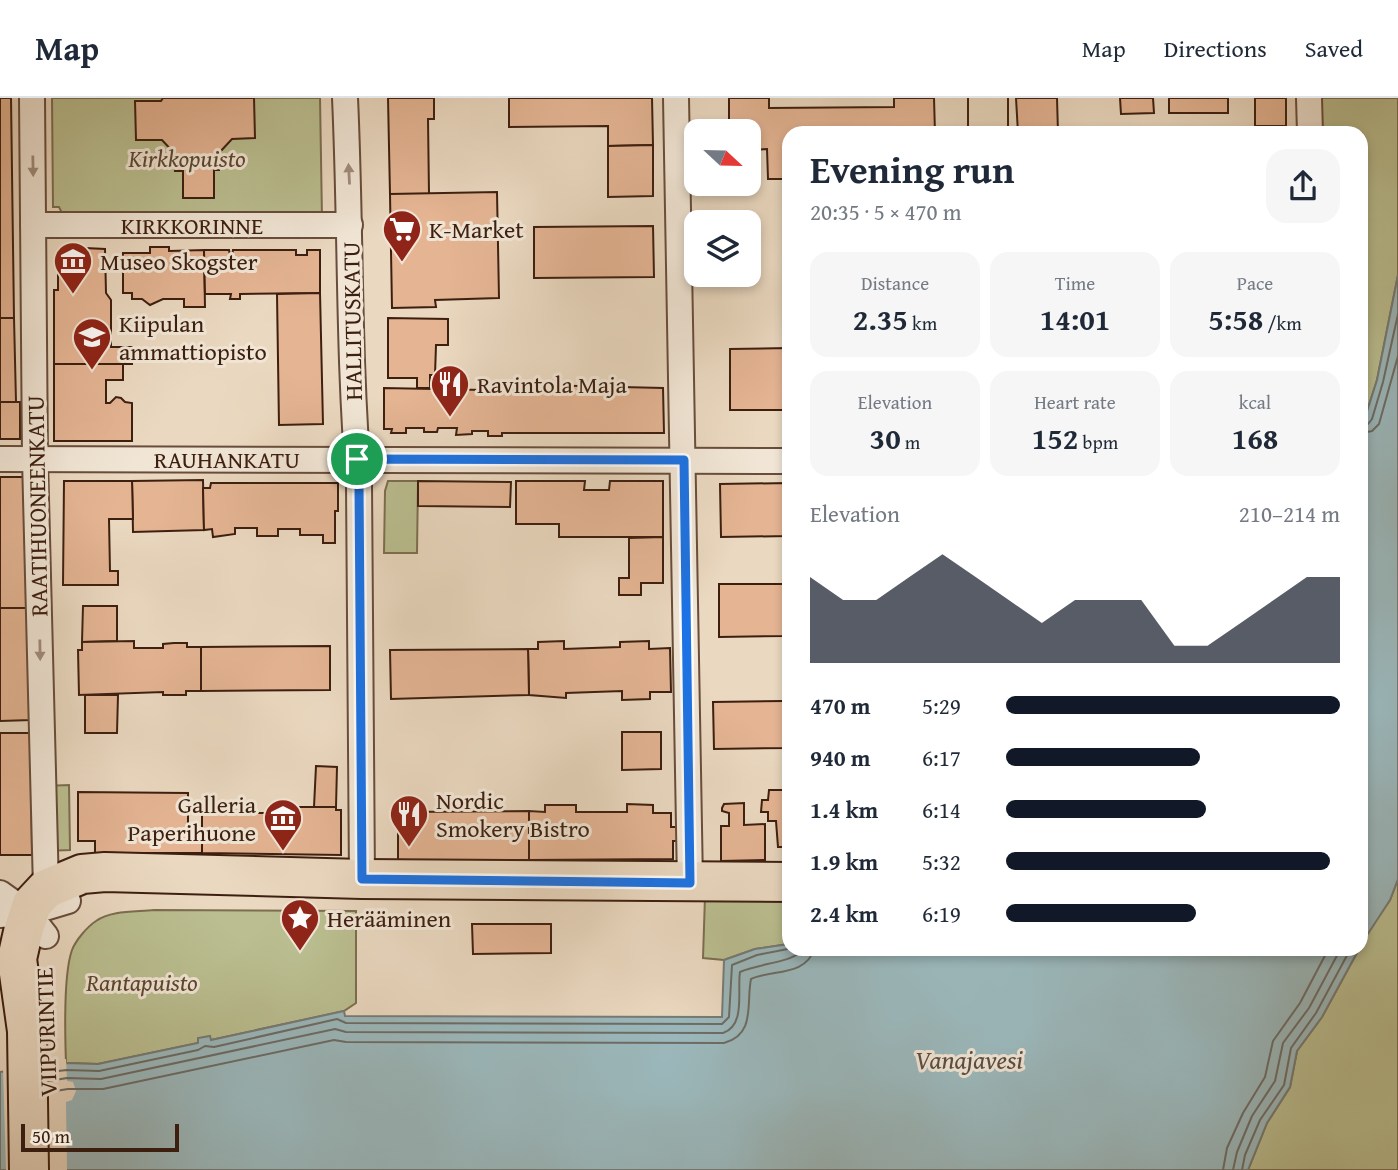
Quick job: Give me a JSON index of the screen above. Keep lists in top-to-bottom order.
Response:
{
  "streets": {
    "main road": ["VIIPURINTIE"],
    "street": [
      "KIRKKORINNE",
      "HALLITUSKATU",
      "RAUHANKATU",
      "RAATIHUONEENKATU"
    ]
  },
  "crossings": [
    ["KIRKKORINNE", "HALLITUSKATU"],
    ["KIRKKORINNE", "RAATIHUONEENKATU"],
    ["HALLITUSKATU", "RAUHANKATU"],
    ["RAUHANKATU", "RAATIHUONEENKATU"],
    ["RAATIHUONEENKATU", "VIIPURINTIE"]
  ],
  "one_way": ["RAATIHUONEENKATU"],
  "water": ["Vanajavesi"],
  "parks": ["Kirkkopuisto", "Rantapuisto"],
  "places": {
    "supermarket": ["K-Market"],
    "museum": ["Museo Skogster", "Galleria Paperihuone"],
    "school or university": ["Kiipulan ammattiopisto"],
    "restaurant": ["Ravintola Maja", "Nordic Smokery Bistro"],
    "place": ["Herääminen"]
  },
  "scale_bar": "50 m",
  "north": "right",
  "page": {
    "header": "Map",
    "nav": ["Map", "Directions", "Saved"],
    "heading": ["Evening run", "20:35 · 5 × 470 m"],
    "stats": [
      ["Distance", "2.35 km"],
      ["Time", "14:01"],
      ["Pace", "5:58 /km"],
      ["Elevation", "30 m"],
      ["Heart rate", "152 bpm"],
      ["kcal", "168"]
    ],
    "chart": ["Elevation", "210–214 m"],
    "list": [
      {
        "name": "470 m",
        "note": "5:29"
      },
      {
        "name": "940 m",
        "note": "6:17"
      },
      {
        "name": "1.4 km",
        "note": "6:14"
      },
      {
        "name": "1.9 km",
        "note": "5:32"
      },
      {
        "name": "2.4 km",
        "note": "6:19"
      }
    ],
    "scale": "50 m"
  }
}
